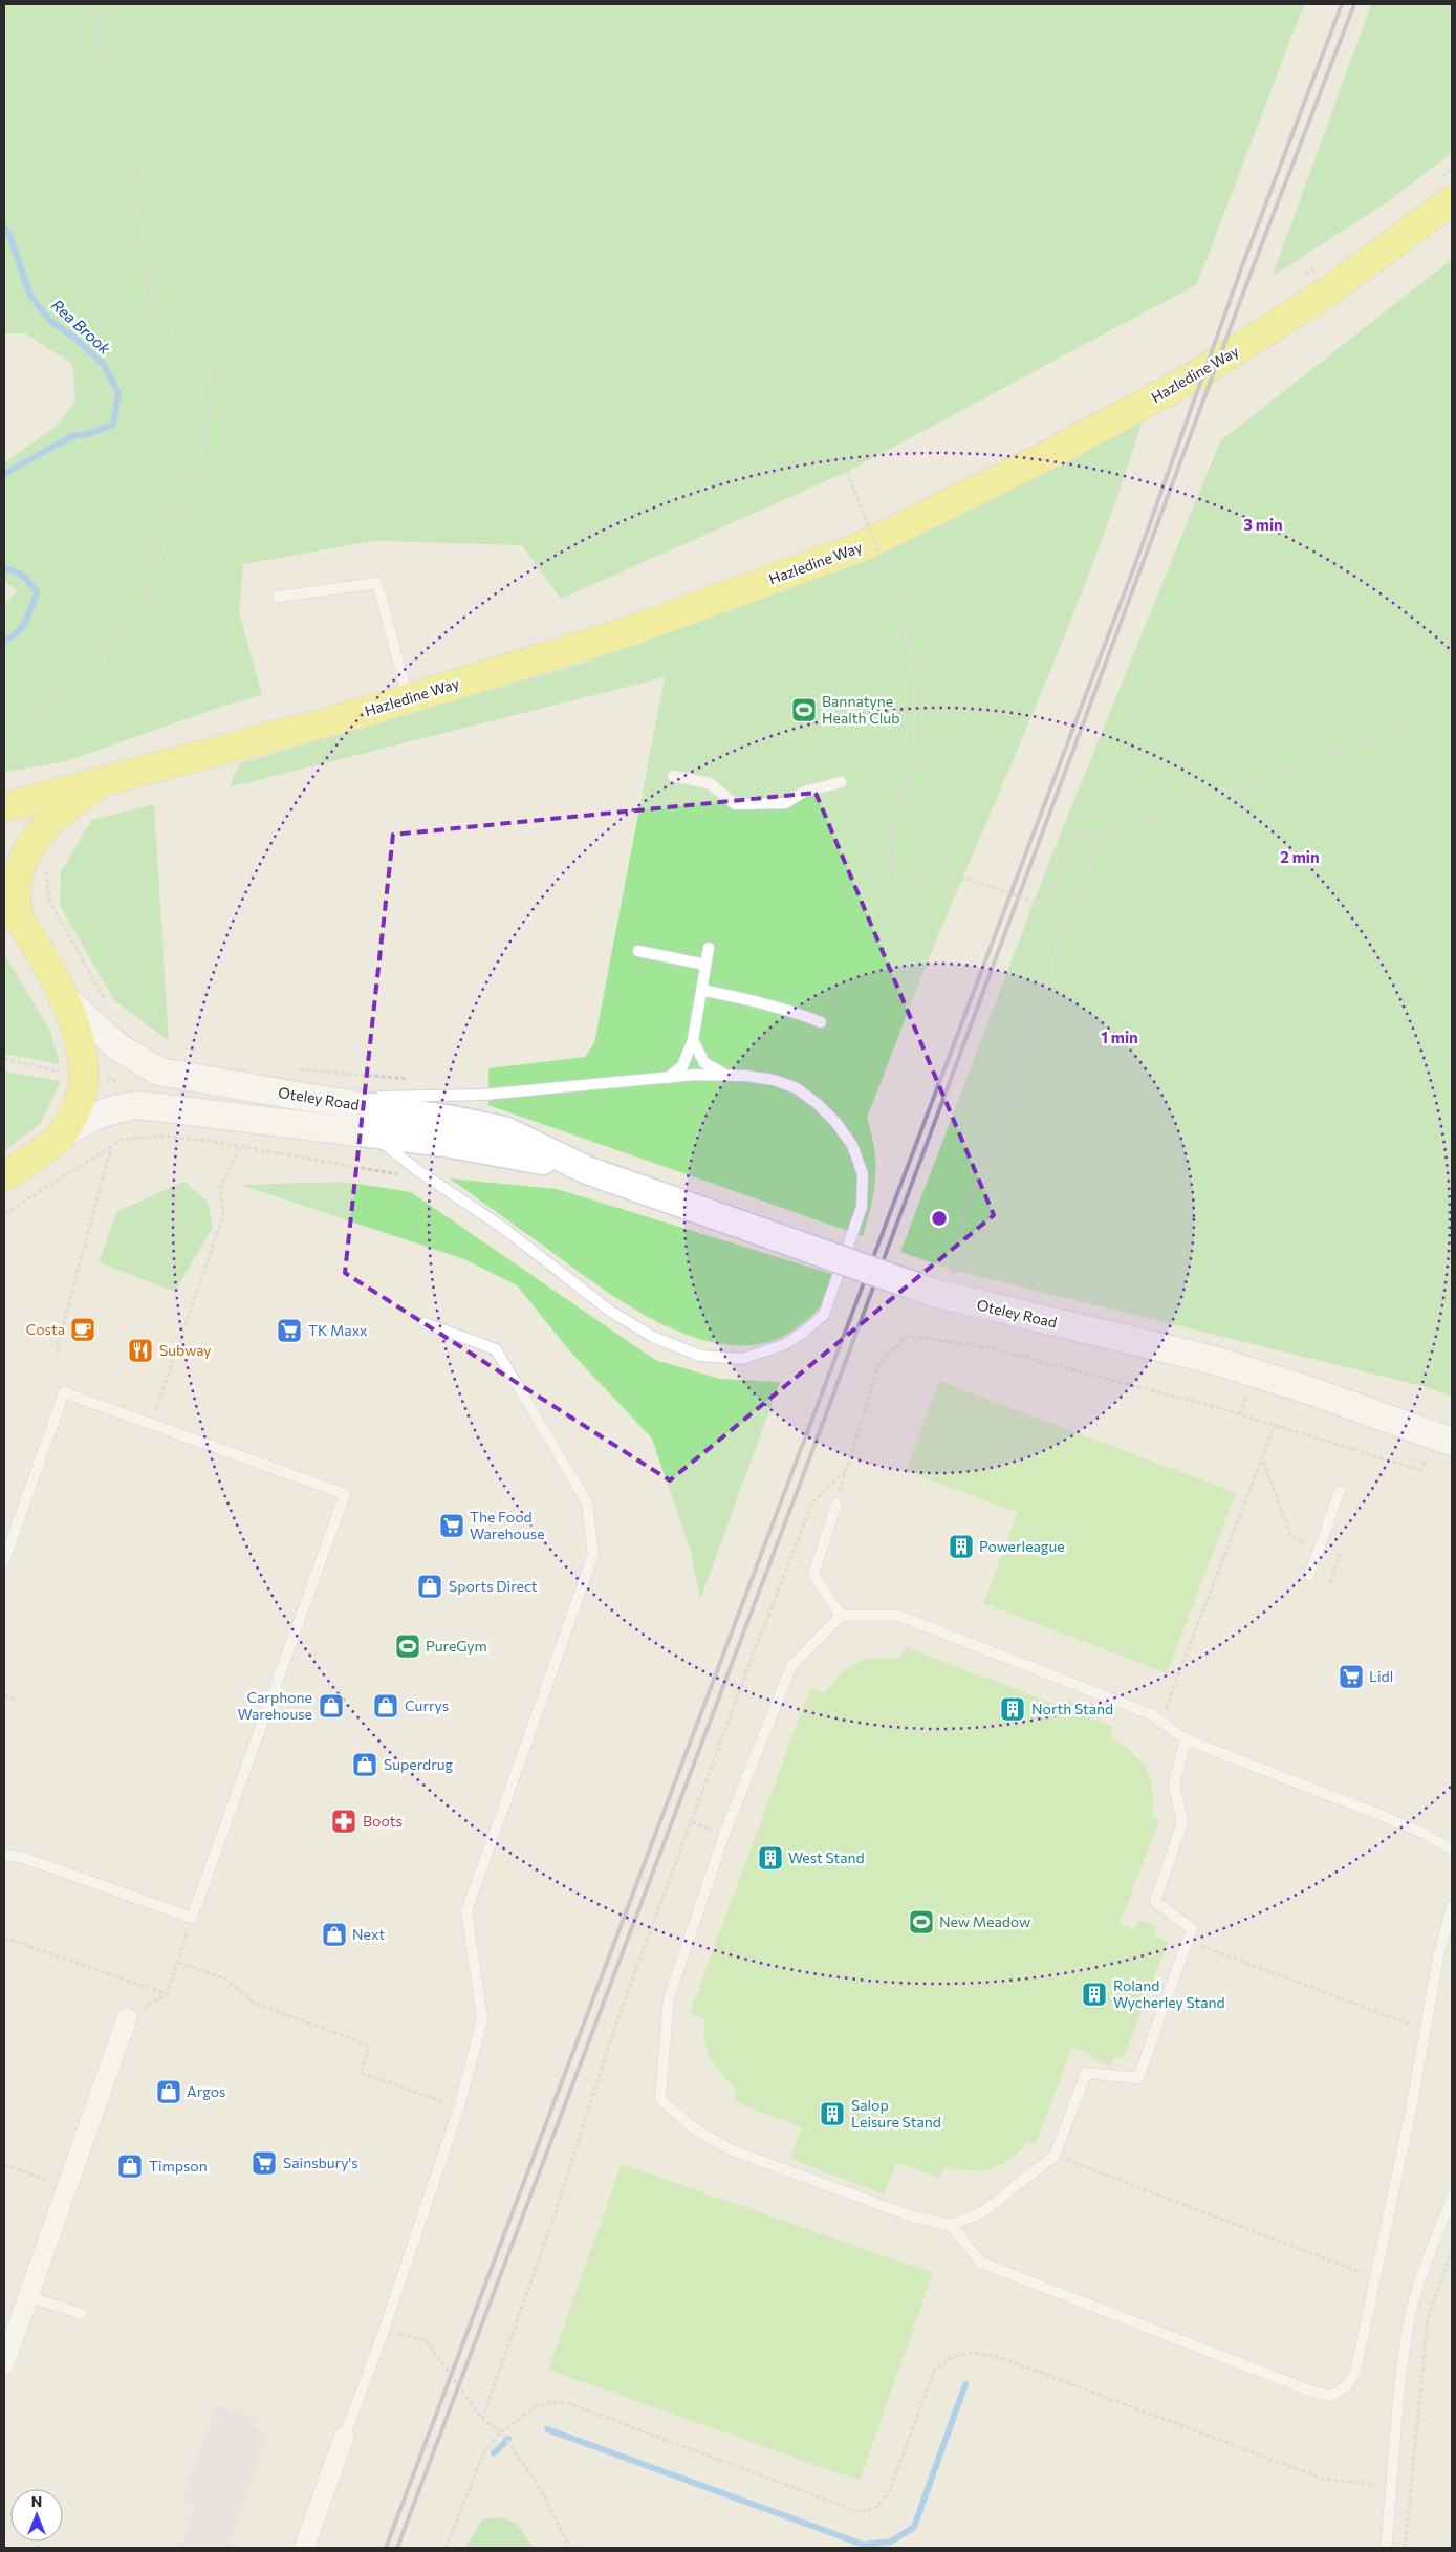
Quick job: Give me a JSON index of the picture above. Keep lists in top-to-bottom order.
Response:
{
  "streets": {
    "main road": ["Hazledine Way", "Oteley Road"]
  },
  "water": ["Rea Brook"],
  "places": {
    "sports": ["Bannatyne Health Club", "PureGym", "New Meadow"],
    "cafe": ["Costa"],
    "supermarket": [
      "TK Maxx",
      "The Food Warehouse",
      "Lidl",
      "Sainsbury's"
    ],
    "restaurant": ["Subway"],
    "building": [
      "Powerleague",
      "North Stand",
      "West Stand",
      "Roland Wycherley Stand",
      "Salop Leisure Stand"
    ],
    "shop": [
      "Sports Direct",
      "Carphone Warehouse",
      "Currys",
      "Superdrug",
      "Next",
      "Argos",
      "Timpson"
    ],
    "pharmacy": ["Boots"]
  },
  "north": "top",
  "rings": ["3 min", "2 min", "1 min"]
}
